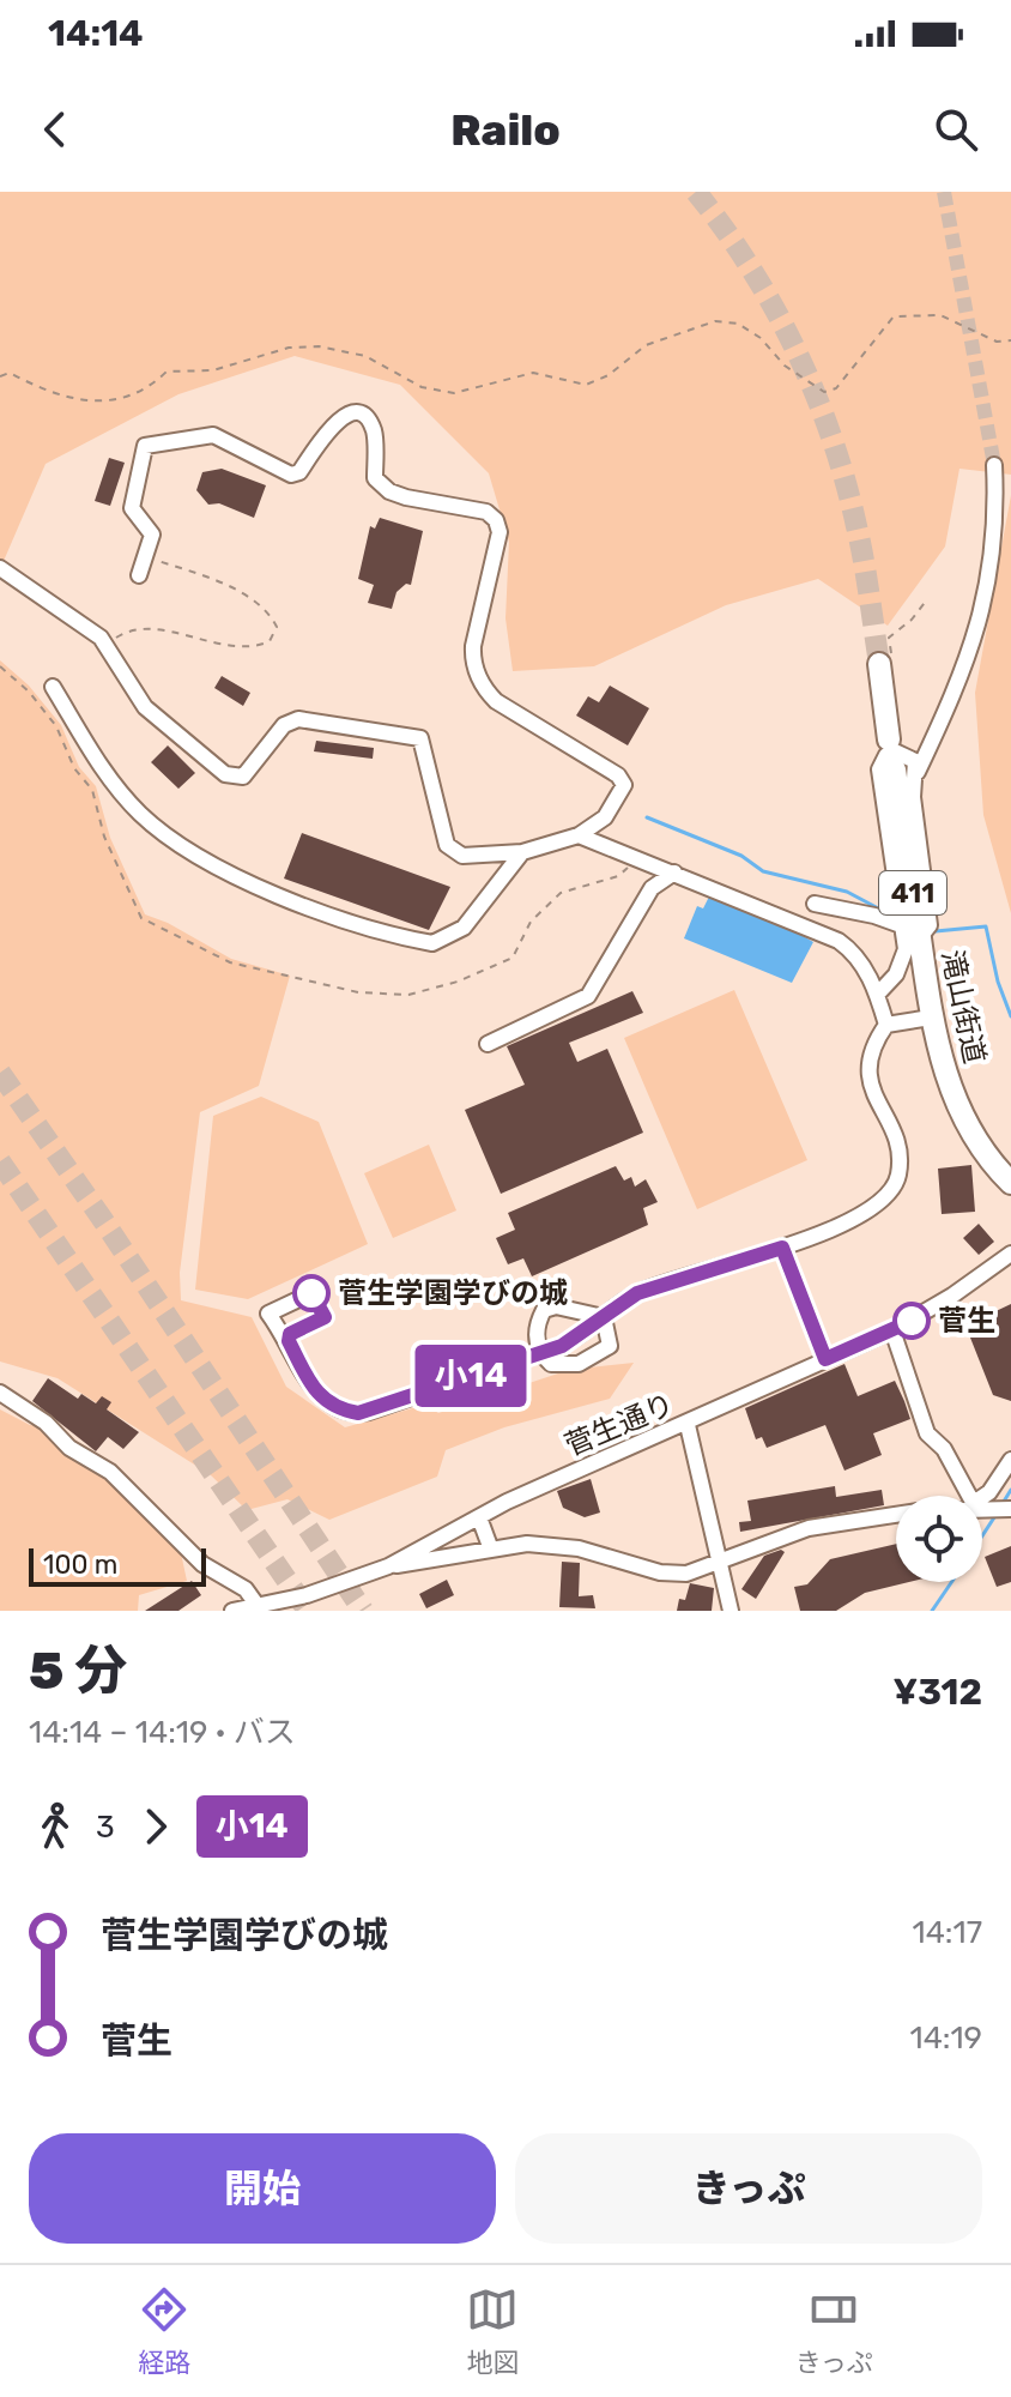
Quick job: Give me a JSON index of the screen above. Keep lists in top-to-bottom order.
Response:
{
  "streets": {
    "highway": ["411", "滝山街道"],
    "street": ["菅生通り"]
  },
  "places": ["菅生学園学びの城", "菅生"],
  "lines": ["bus line 小14"],
  "scale_bar": "100 m",
  "page": {
    "status": "14:14",
    "header": "Railo",
    "on_map": "小14",
    "scale": "100 m",
    "heading": ["5 分", "14:14 – 14:19 · バス", "¥312"],
    "legs": ["3", "小14"],
    "list": [
      {
        "name": "菅生学園学びの城",
        "value": "14:17"
      },
      {
        "name": "菅生",
        "value": "14:19"
      }
    ],
    "buttons": ["開始", "きっぷ"],
    "tabs": ["経路", "地図", "きっぷ"]
  }
}
